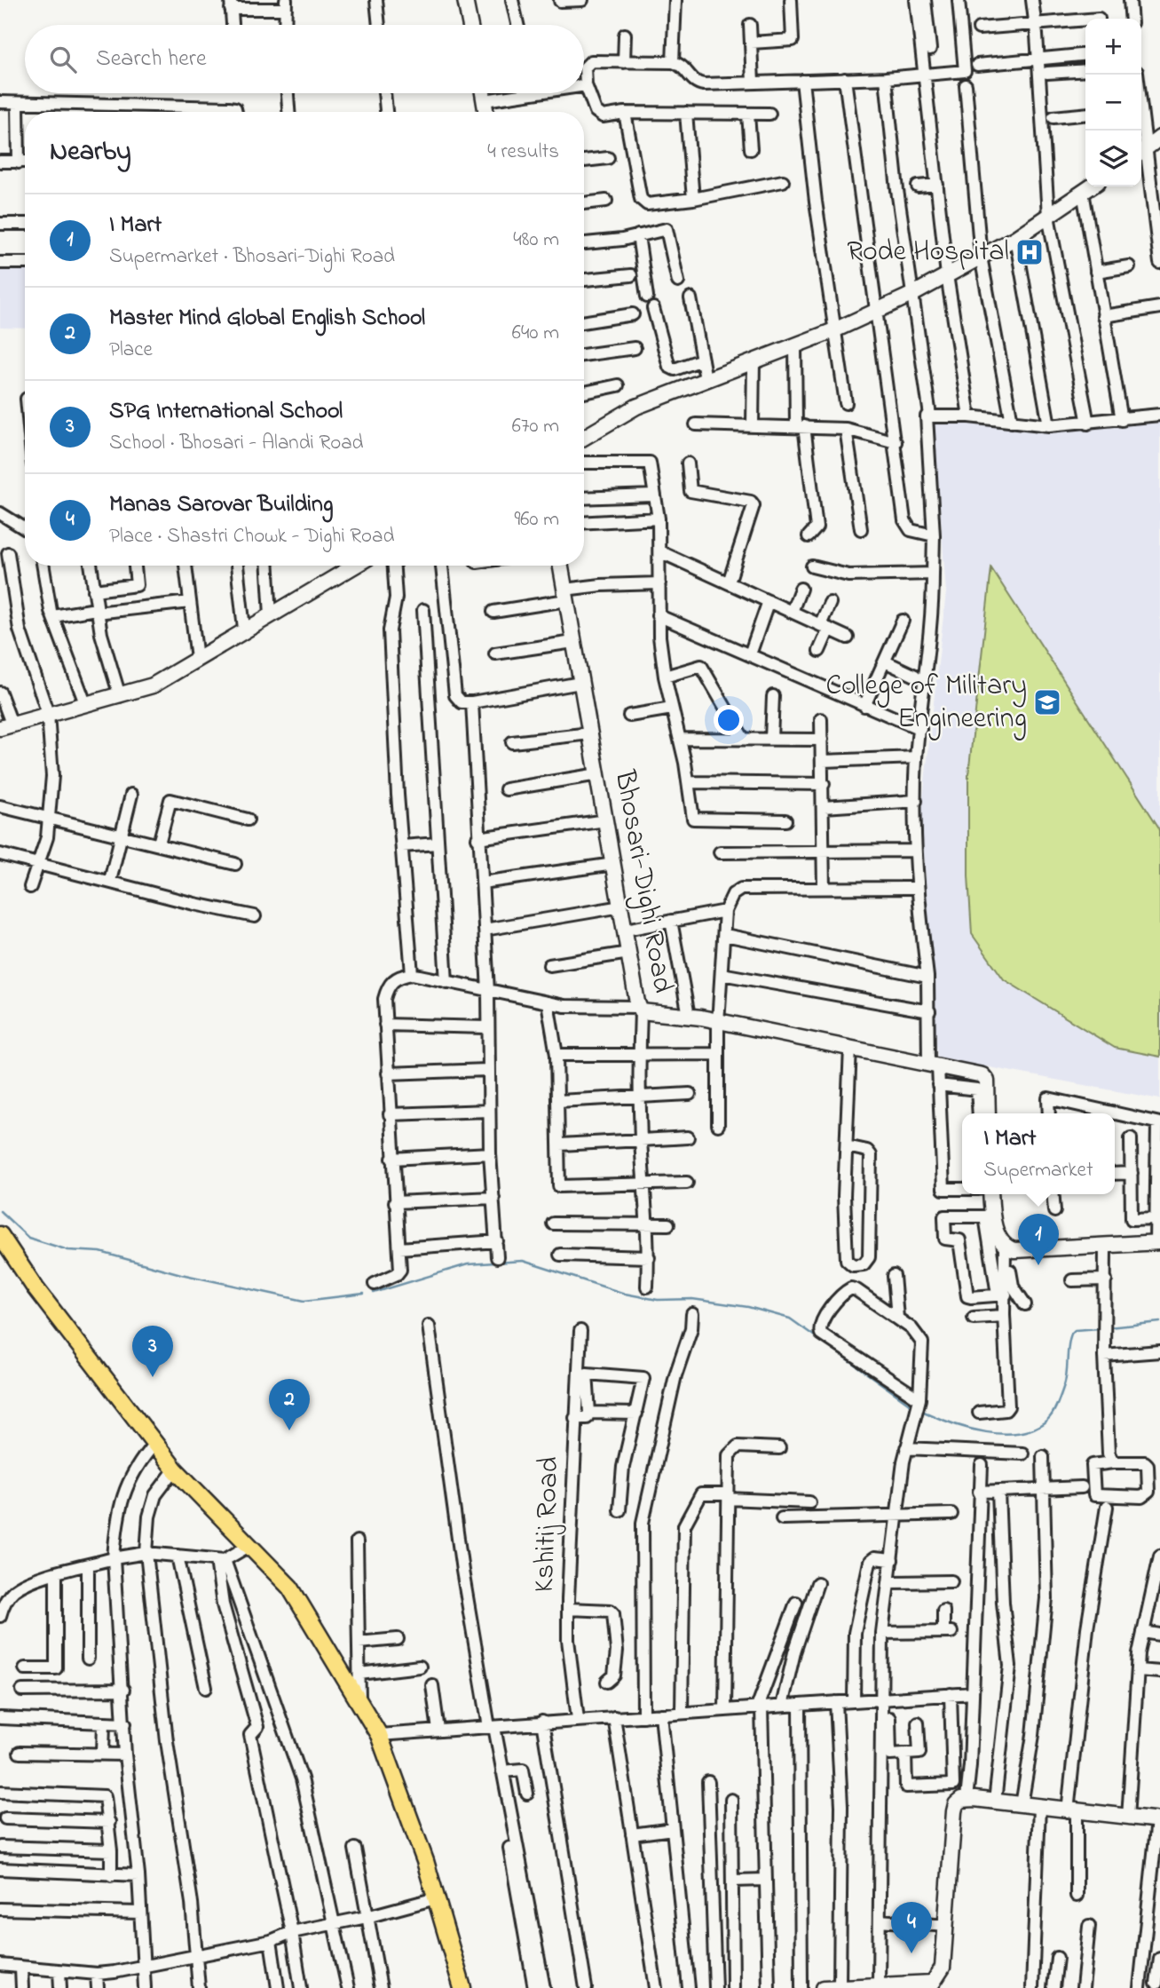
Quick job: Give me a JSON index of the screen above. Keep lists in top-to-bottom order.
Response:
{
  "streets": {
    "street": ["Bhosari-Dighi Road", "Kshitij Road"]
  },
  "places": {
    "hospital": ["Rode Hospital"],
    "school or university": ["College of Military Engineering"]
  },
  "page": {
    "map_buttons": ["+", "−"],
    "search": "Search here",
    "heading": ["Nearby", "4 results"],
    "list": [
      {
        "mark": "1",
        "name": "I Mart",
        "note": "Supermarket · Bhosari-Dighi Road",
        "value": "480 m"
      },
      {
        "mark": "2",
        "name": "Master Mind Global English School",
        "note": "Place",
        "value": "640 m"
      },
      {
        "mark": "3",
        "name": "SPG International School",
        "note": "School · Bhosari - Alandi Road",
        "value": "670 m"
      },
      {
        "mark": "4",
        "name": "Manas Sarovar Building",
        "note": "Place · Shastri Chowk - Dighi Road",
        "value": "960 m"
      }
    ],
    "popup": ["I Mart", "Supermarket"],
    "pins": [
      "1",
      "3",
      "2",
      "4"
    ]
  }
}
